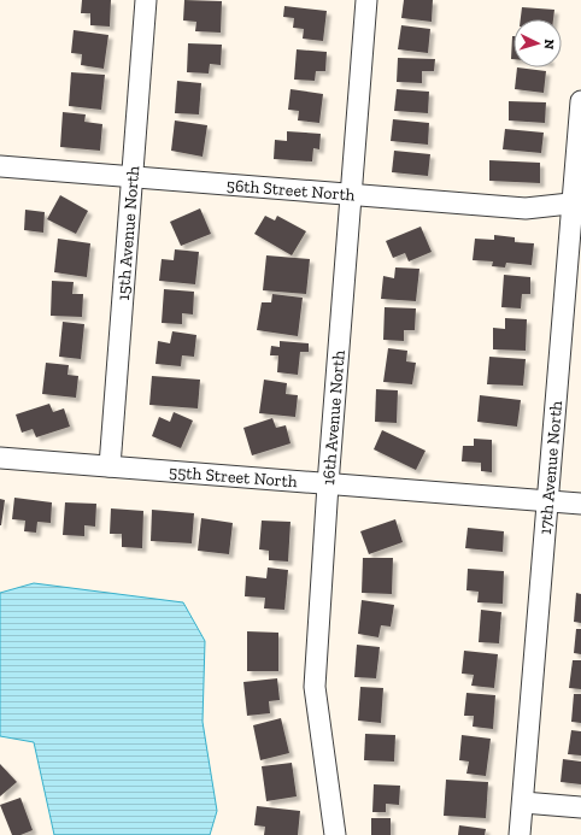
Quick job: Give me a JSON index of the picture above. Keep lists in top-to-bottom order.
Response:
{
  "streets": {
    "street": [
      "56th Street North",
      "15th Avenue North",
      "16th Avenue North",
      "17th Avenue North",
      "55th Street North"
    ]
  },
  "crossings": [
    ["56th Street North", "15th Avenue North"],
    ["56th Street North", "16th Avenue North"],
    ["56th Street North", "17th Avenue North"],
    ["15th Avenue North", "55th Street North"],
    ["16th Avenue North", "55th Street North"],
    ["17th Avenue North", "55th Street North"]
  ],
  "north": "right"
}
